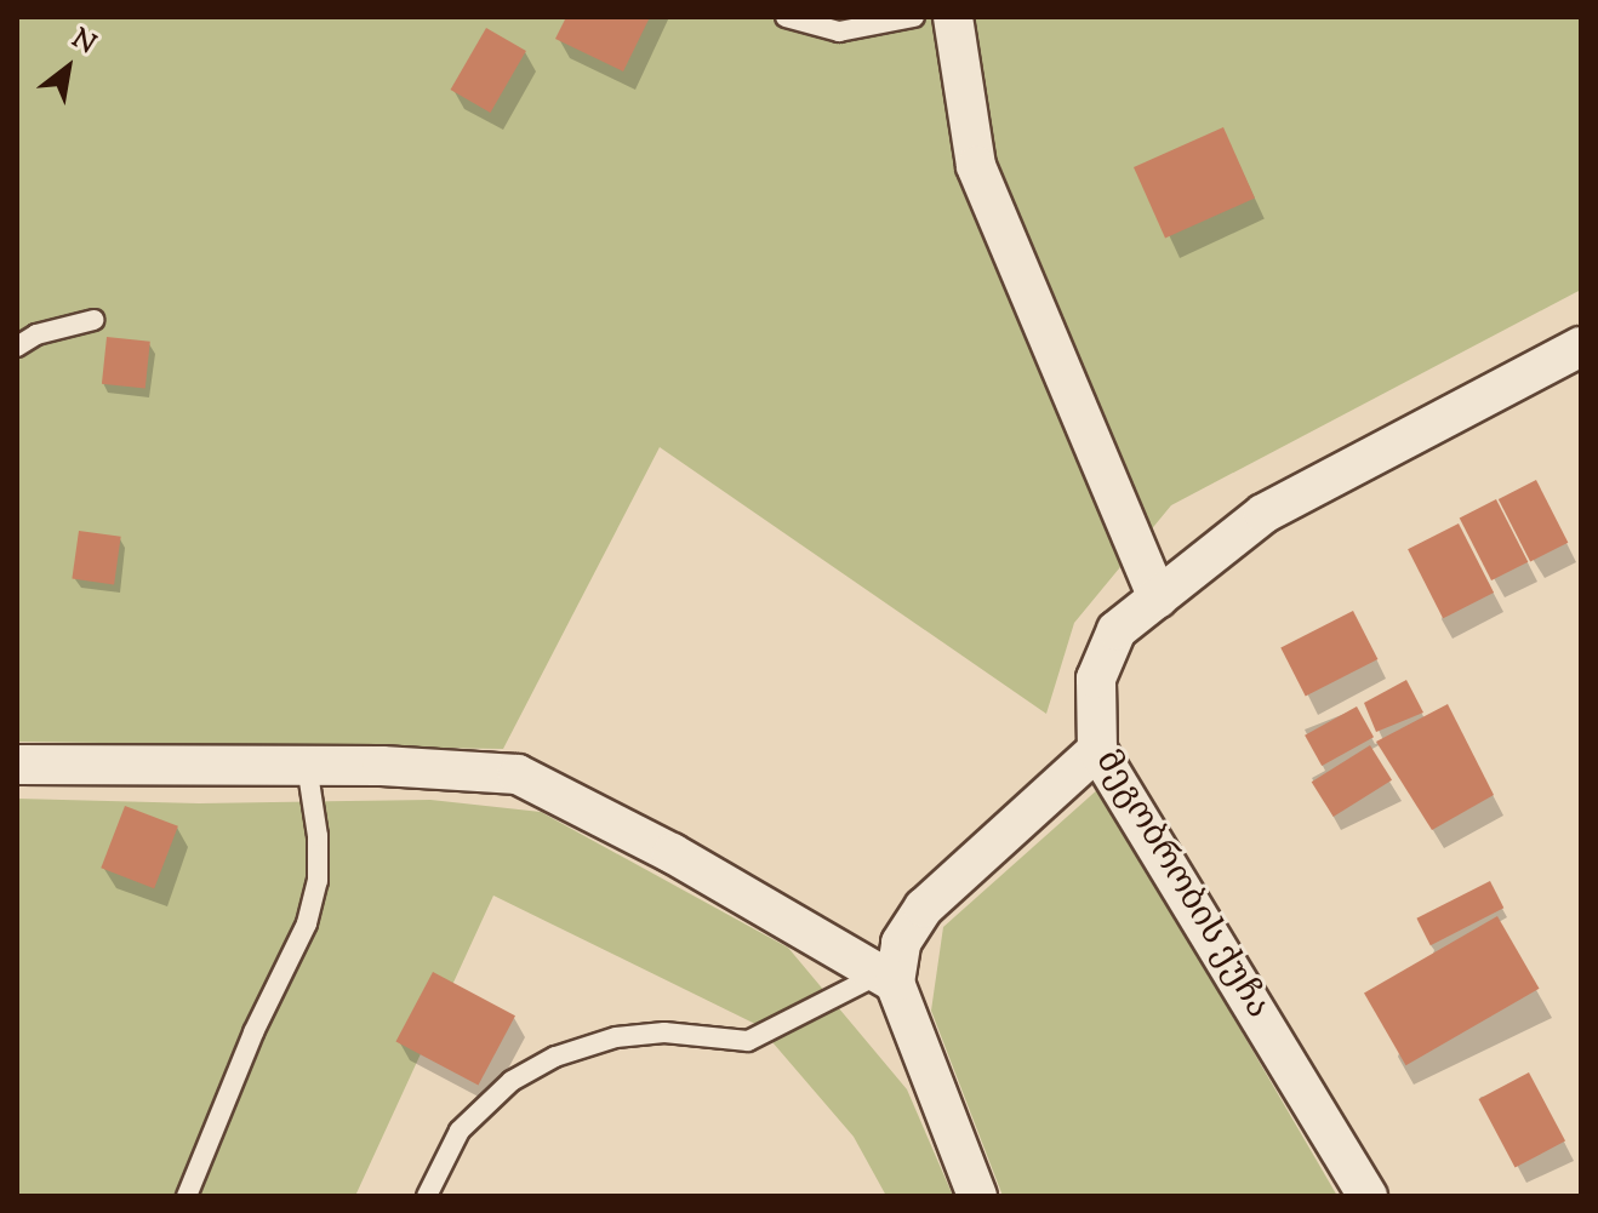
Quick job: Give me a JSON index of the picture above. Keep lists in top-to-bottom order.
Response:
{
  "streets": {
    "street": ["მეგობრობის ქუჩა"]
  },
  "north": "top right"
}
